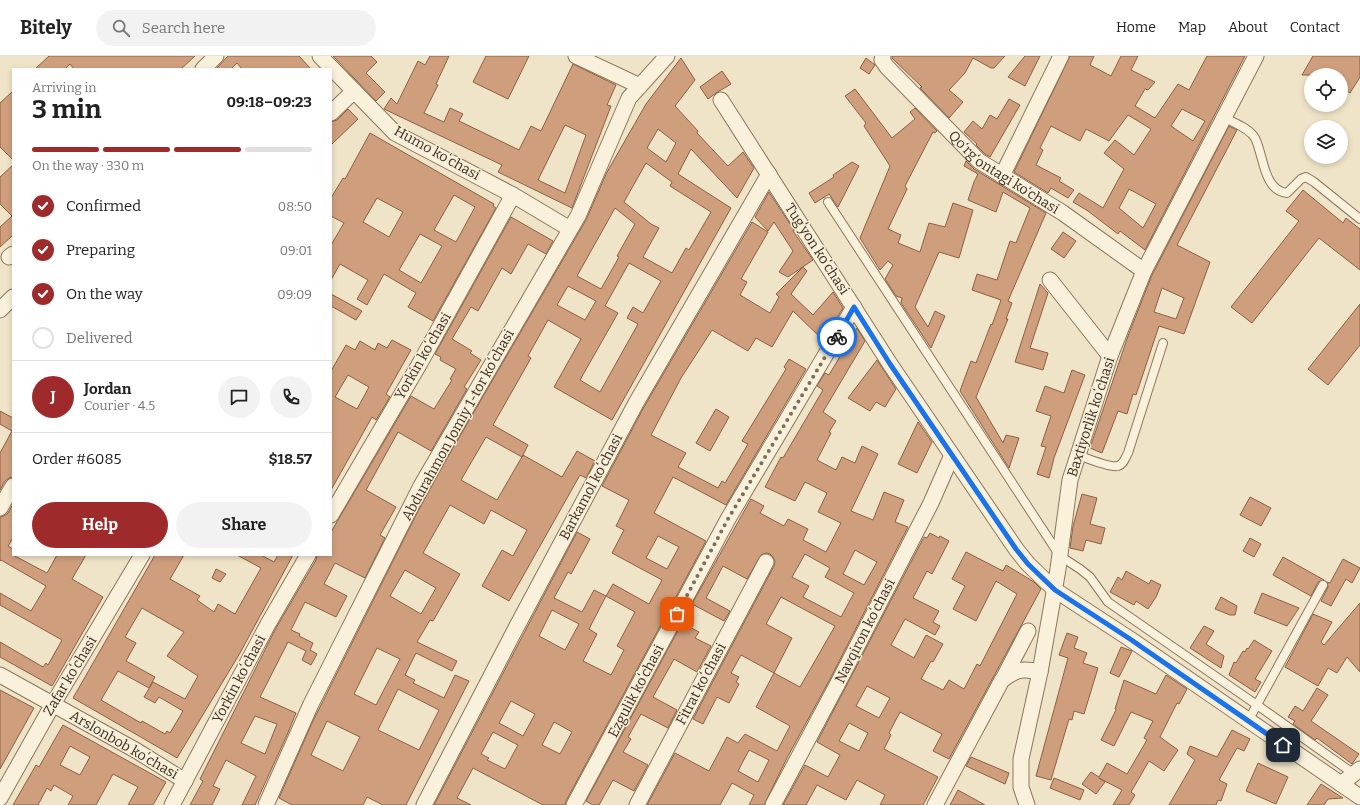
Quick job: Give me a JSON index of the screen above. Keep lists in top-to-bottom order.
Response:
{
  "streets": {
    "street": [
      "Humo koʻchasi",
      "Qo‘rg‘ontagi ko‘chasi",
      "Tugʻyon koʻchasi",
      "Yorkin koʻchasi",
      "Baxtiyorlik koʻchasi",
      "Abdurahmon Jomiy 1-tor koʻchasi",
      "Barkamol koʻchasi",
      "Navqiron koʻchasi",
      "Zafar koʻchasi",
      "Fitrat koʻchasi",
      "Ezgulik koʻchasi",
      "Arslonbob koʻchasi"
    ]
  },
  "crossings": [
    ["Humo koʻchasi", "Yorkin koʻchasi"],
    ["Humo koʻchasi", "Abdurahmon Jomiy 1-tor koʻchasi"],
    ["Qo‘rg‘ontagi ko‘chasi", "Baxtiyorlik koʻchasi"],
    ["Tugʻyon koʻchasi", "Baxtiyorlik koʻchasi"],
    ["Tugʻyon koʻchasi", "Barkamol koʻchasi"],
    ["Tugʻyon koʻchasi", "Navqiron koʻchasi"],
    ["Tugʻyon koʻchasi", "Ezgulik koʻchasi"],
    ["Yorkin koʻchasi", "Arslonbob koʻchasi"],
    ["Zafar koʻchasi", "Arslonbob koʻchasi"]
  ],
  "page": {
    "header": "Bitely",
    "search": "Search here",
    "nav": [
      "Home",
      "Map",
      "About",
      "Contact"
    ],
    "heading": ["3 min", "Arriving in", "09:18–09:23"],
    "panel": [
      "Jordan",
      "Courier · 4.5",
      "Order #6085",
      "$18.57"
    ],
    "bar": "On the way · 330 m",
    "list": [
      ["Confirmed", "08:50"],
      ["Preparing", "09:01"],
      ["On the way", "09:09"],
      "Delivered"
    ],
    "round": "J",
    "buttons": ["Help", "Share"]
  }
}
